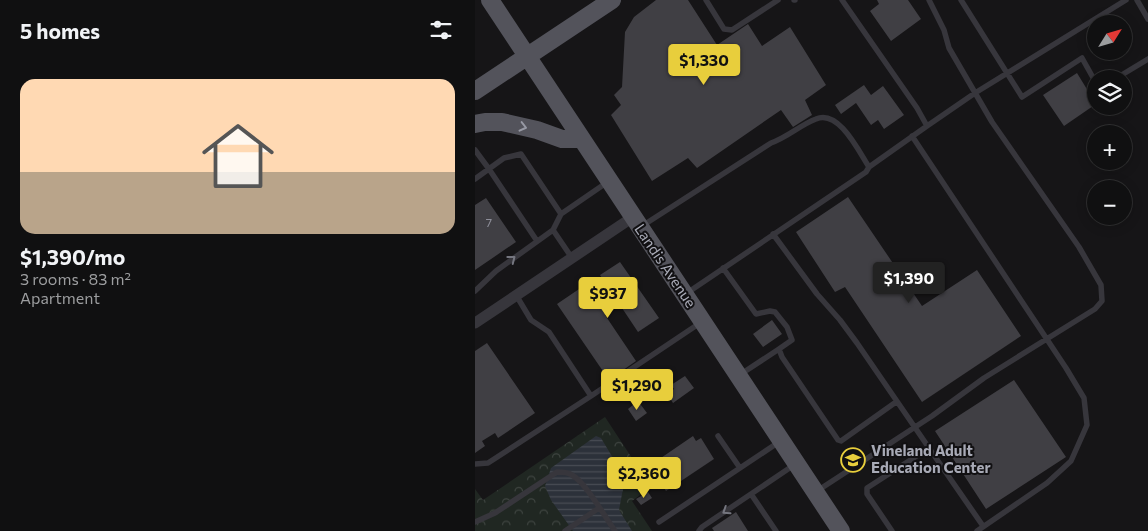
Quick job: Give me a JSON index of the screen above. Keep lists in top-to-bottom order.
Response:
{
  "streets": {
    "main road": ["Landis Avenue"]
  },
  "places": {
    "school or university": ["Vineland Adult Education Center"]
  },
  "house_numbers": ["7"],
  "north": "top right",
  "page": {
    "heading": "5 homes",
    "map_buttons": ["+", "−"],
    "price": [
      "$1,330",
      "$1,390",
      "$937",
      "$1,290",
      "$2,360"
    ],
    "list": [
      {
        "name": "$1,390/mo",
        "note": "3 rooms · 83 m² · Apartment"
      }
    ]
  }
}
